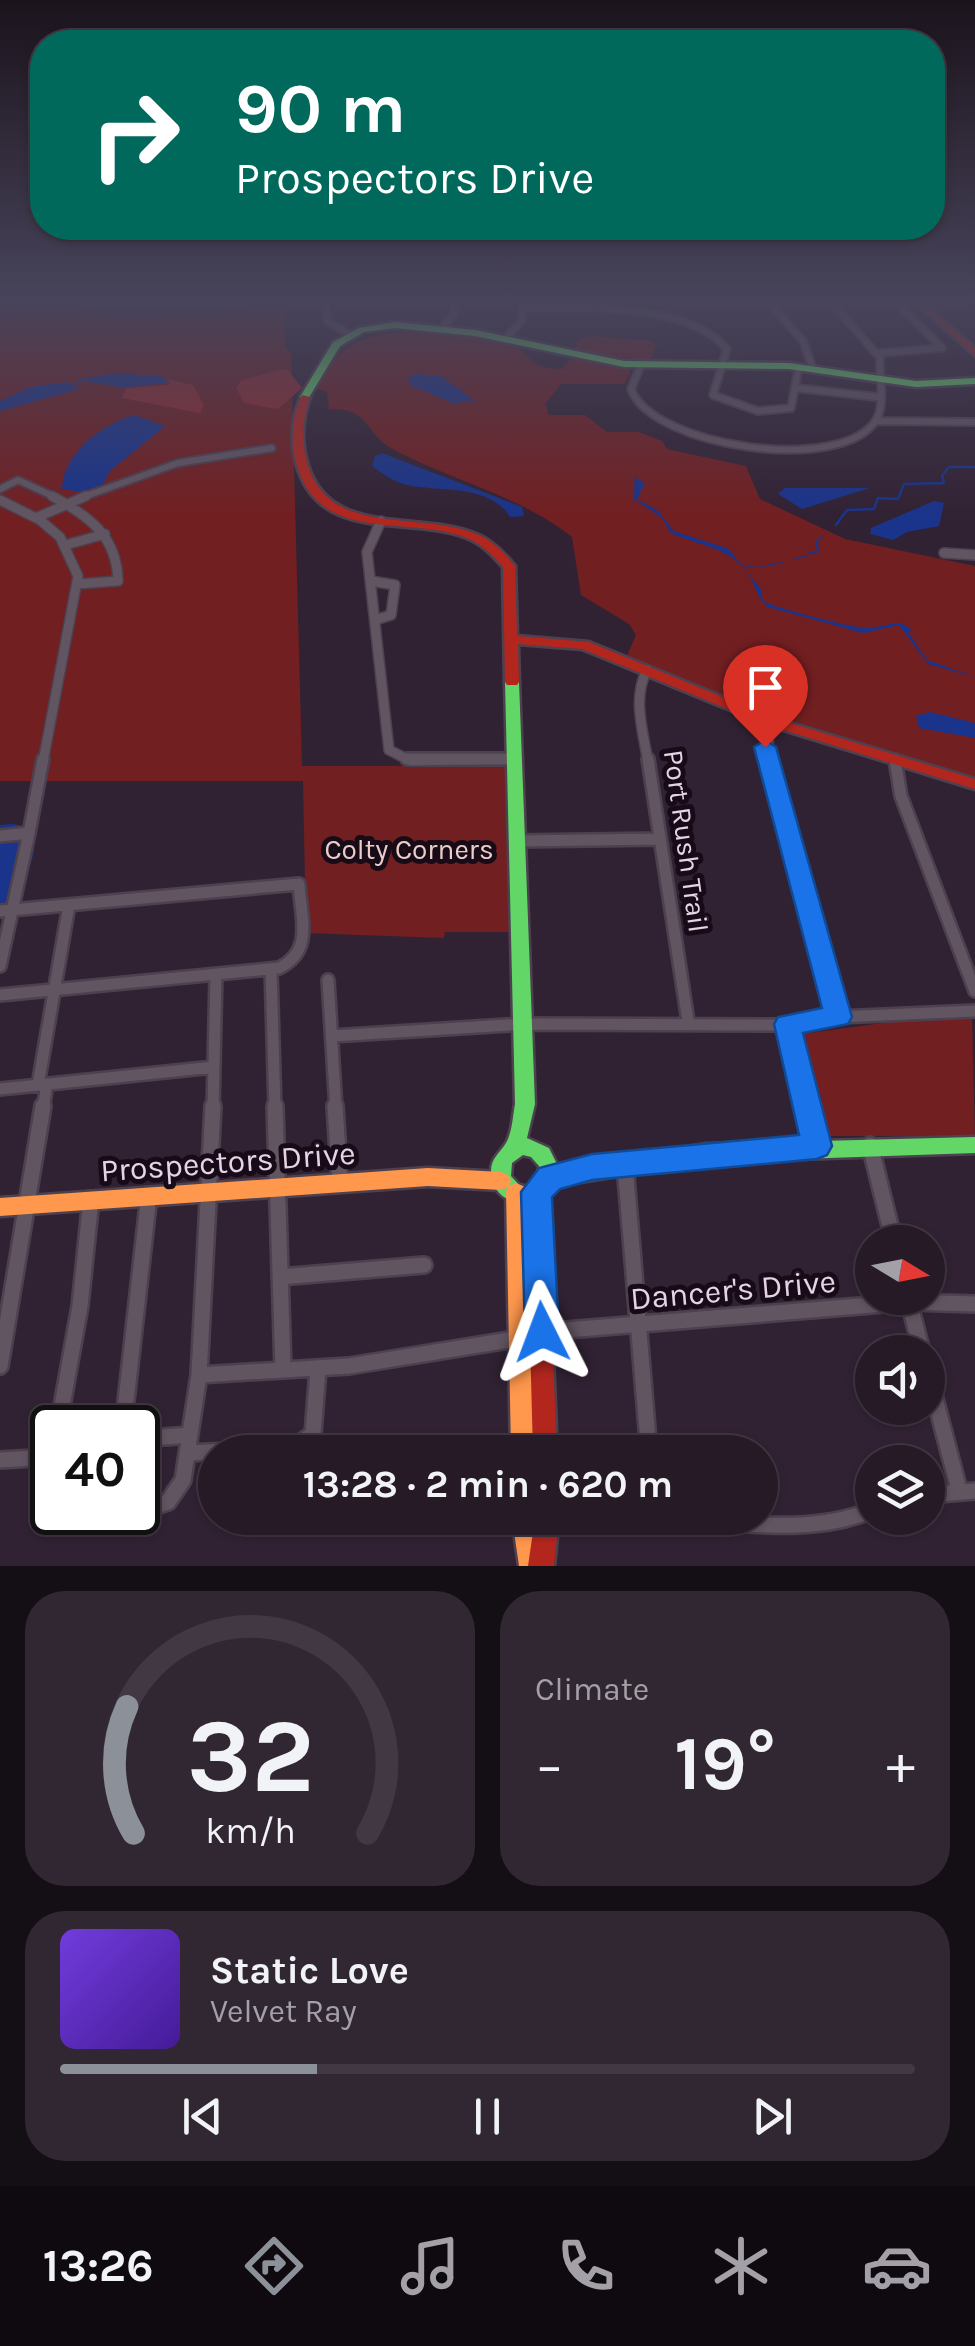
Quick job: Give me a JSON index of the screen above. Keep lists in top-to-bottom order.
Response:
{
  "streets": {
    "street": ["Port Rush Trail", "Prospectors Drive", "Dancer's Drive"]
  },
  "parks": ["Colty Corners"],
  "north": "right",
  "page": {
    "turn": ["90 m", "Prospectors Drive"],
    "limit": "40",
    "trip": "13:28 · 2 min · 620 m",
    "tile": "Climate",
    "heat": ["−", "19°", "+"],
    "song": ["Static Love", "Velvet Ray"],
    "tabs": "13:26",
    "gauge": ["32", "km/h"]
  }
}
